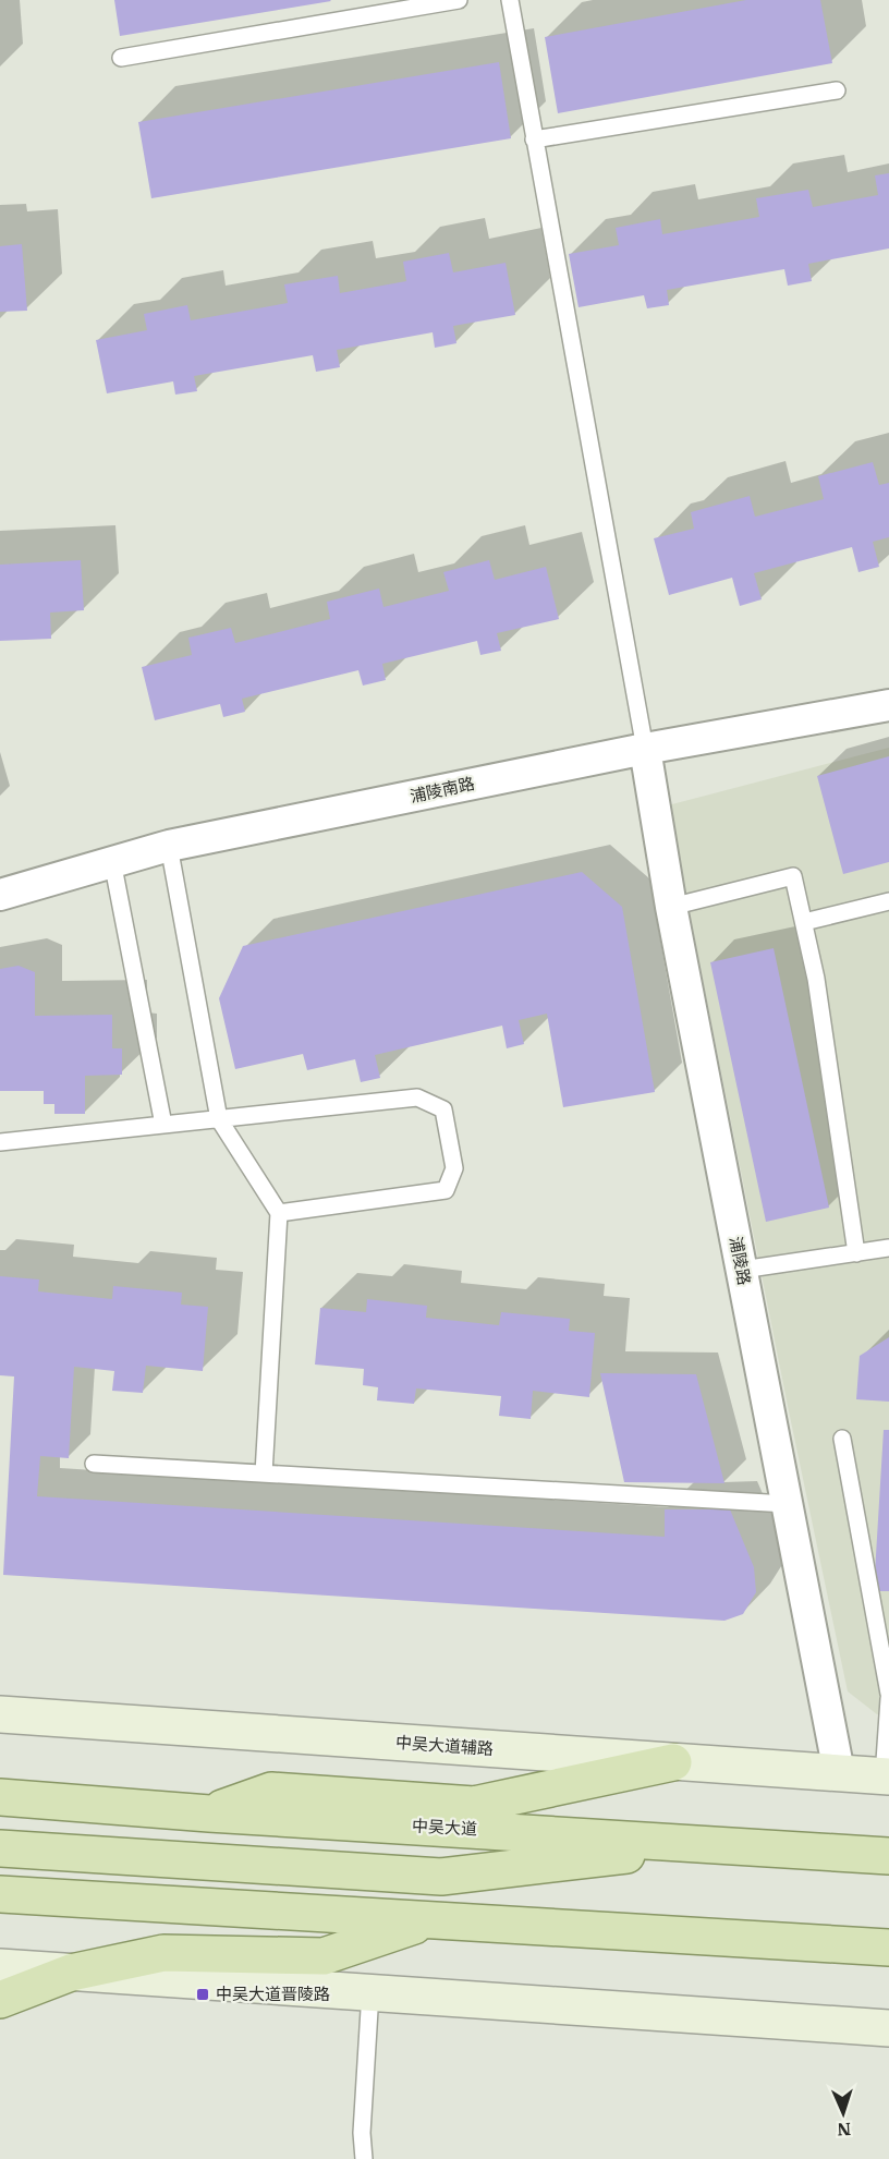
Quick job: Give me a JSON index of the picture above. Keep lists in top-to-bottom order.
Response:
{
  "streets": {
    "main road": ["中吴大道辅路", "中吴大道"],
    "street": ["浦陵南路", "浦陵路"]
  },
  "crossings": [
    ["浦陵南路", "浦陵路"],
    ["浦陵路", "中吴大道辅路"]
  ],
  "places": {
    "transit": ["中吴大道晋陵路"]
  },
  "north": "bottom"
}
